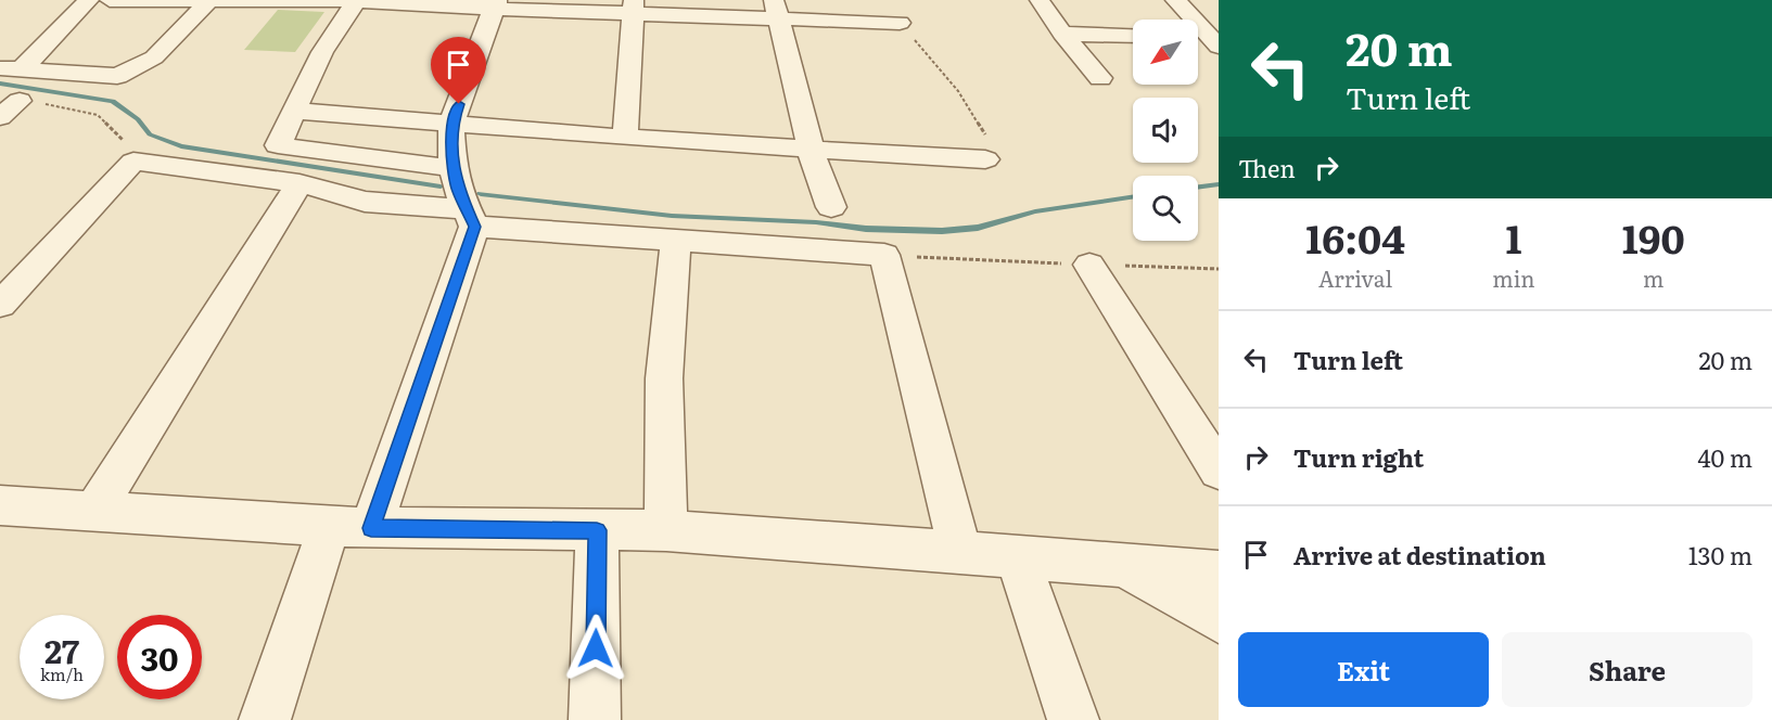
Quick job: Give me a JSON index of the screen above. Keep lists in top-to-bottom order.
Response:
{
  "north": "bottom left",
  "page": {
    "turn": ["20 m", "Turn left"],
    "then": "Then",
    "eta": [
      "16:04",
      "Arrival",
      "1",
      "min",
      "190",
      "m"
    ],
    "list": [
      {
        "name": "Turn left",
        "value": "20 m"
      },
      {
        "name": "Turn right",
        "value": "40 m"
      },
      {
        "name": "Arrive at destination",
        "value": "130 m"
      }
    ],
    "speed": "27 km/h",
    "limit": "30",
    "buttons": ["Exit", "Share"]
  }
}
